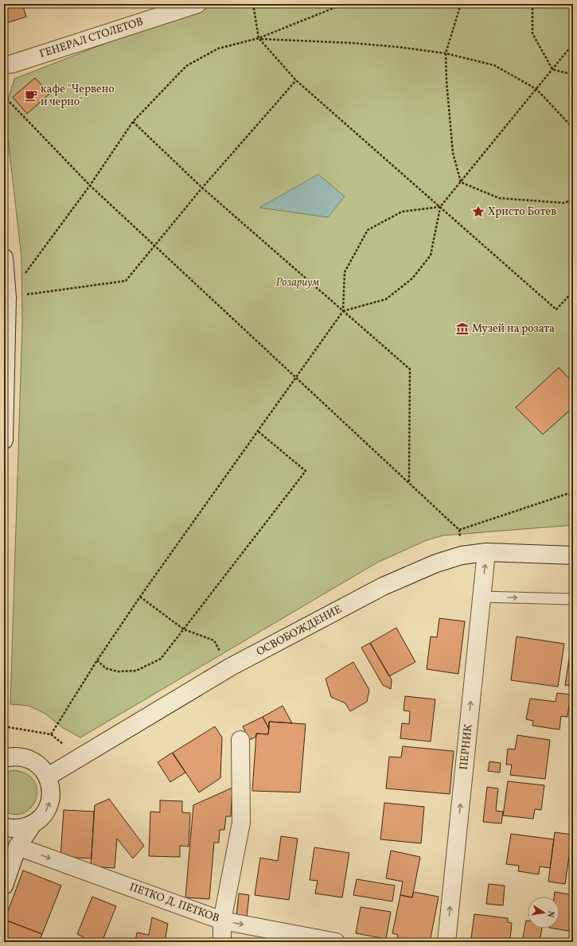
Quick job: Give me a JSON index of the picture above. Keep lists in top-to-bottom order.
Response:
{
  "streets": {
    "street": [
      "ГЕНЕРАЛ СТОЛЕТОВ",
      "ОСВОБОЖДЕНИЕ",
      "ПЕРНИК",
      "ПЕТКО Д. ПЕТКОВ"
    ]
  },
  "crossings": [
    ["ОСВОБОЖДЕНИЕ", "ПЕРНИК"]
  ],
  "one_way": ["ПЕРНИК", "ПЕТКО Д. ПЕТКОВ"],
  "parks": ["Розариум"],
  "places": {
    "cafe": ["кафе \"Червено и черно\""],
    "place": ["Христо Ботев"],
    "museum": ["Музей на розата"]
  },
  "north": "right"
}
